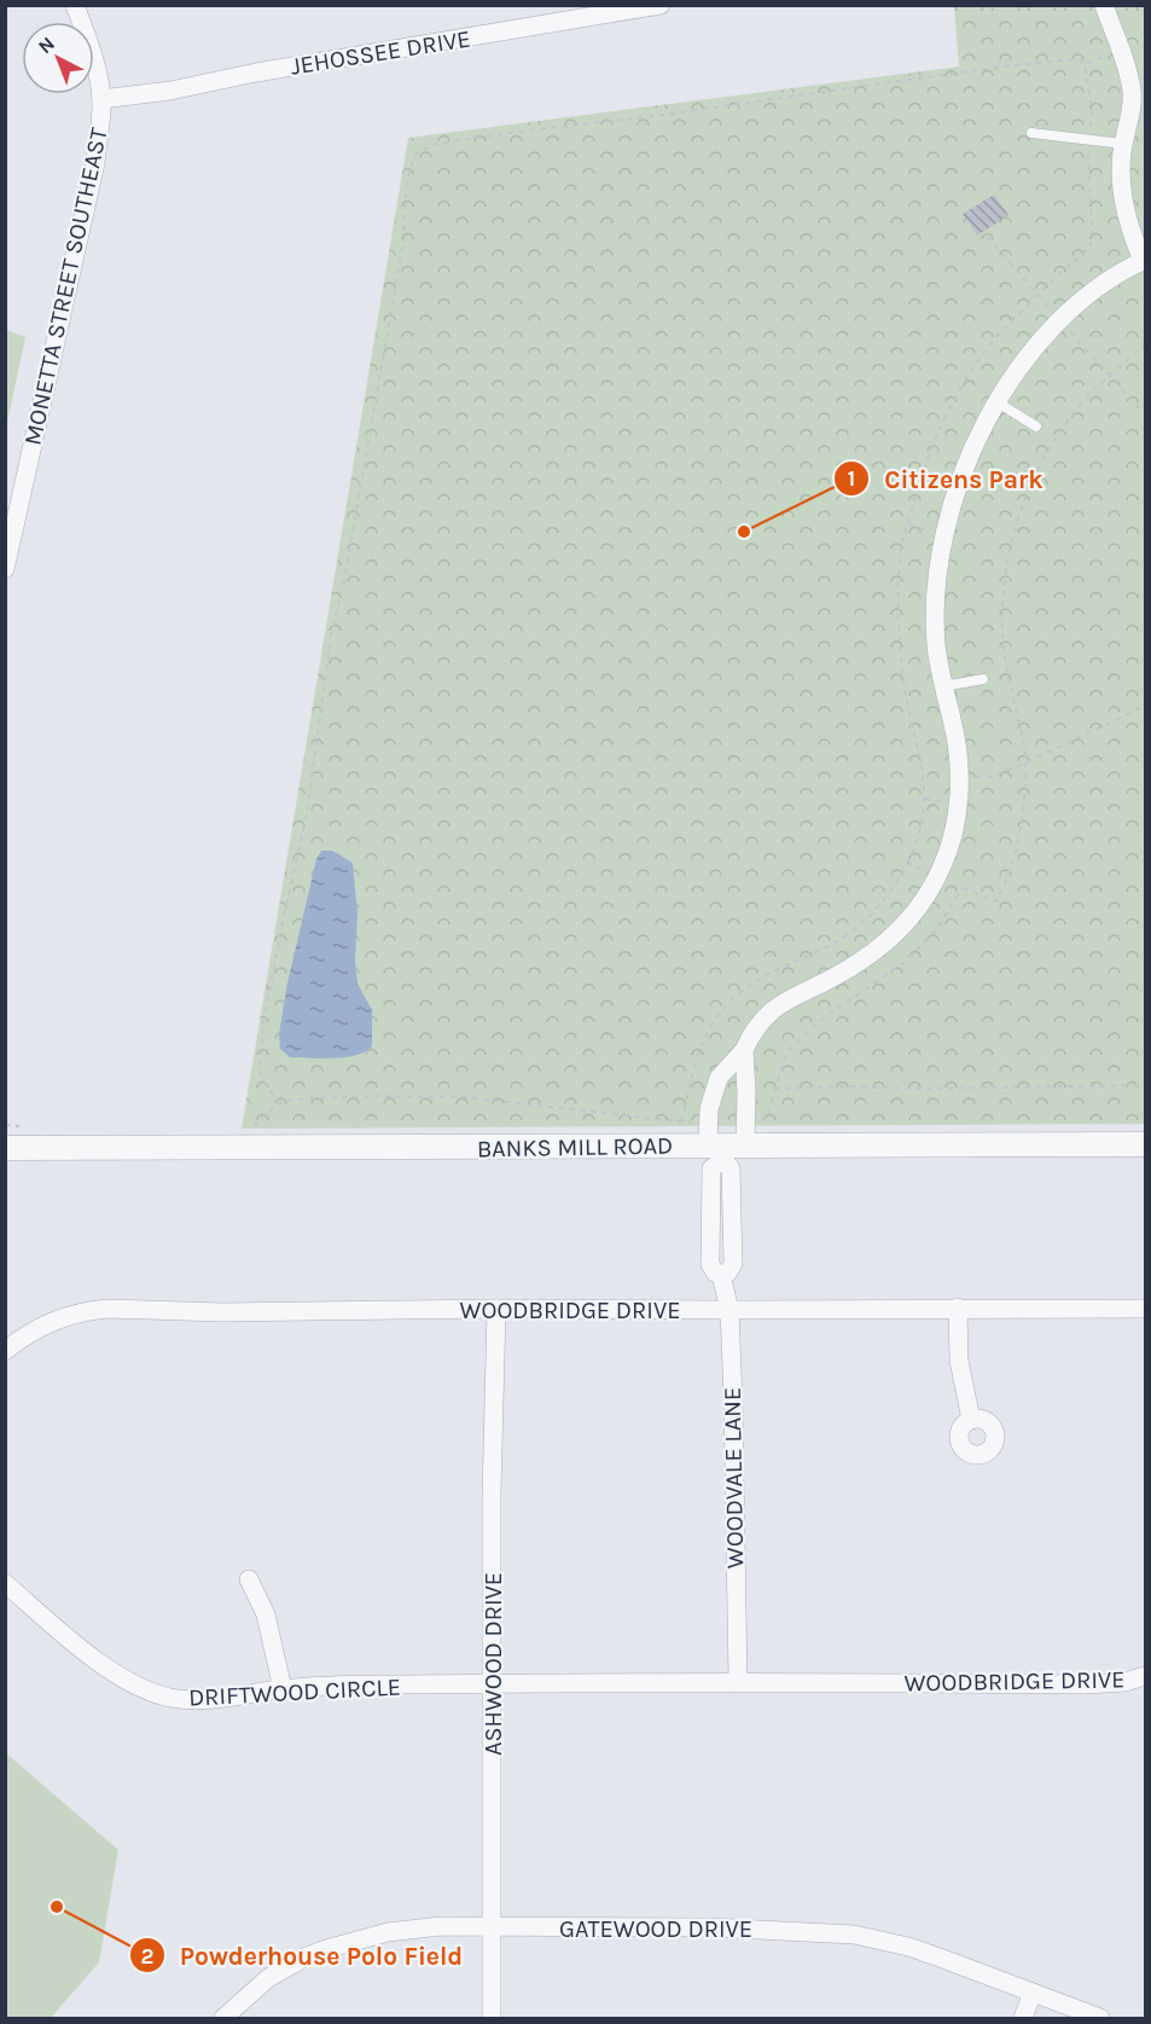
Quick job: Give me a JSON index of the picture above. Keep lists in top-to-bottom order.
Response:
{
  "streets": {
    "street": [
      "JEHOSSEE DRIVE",
      "MONETTA STREET SOUTHEAST",
      "BANKS MILL ROAD",
      "WOODBRIDGE DRIVE",
      "WOODVALE LANE",
      "ASHWOOD DRIVE",
      "DRIFTWOOD CIRCLE",
      "GATEWOOD DRIVE"
    ]
  },
  "crossings": [
    ["JEHOSSEE DRIVE", "MONETTA STREET SOUTHEAST"],
    ["BANKS MILL ROAD", "WOODVALE LANE"],
    ["WOODBRIDGE DRIVE", "WOODVALE LANE"],
    ["WOODBRIDGE DRIVE", "ASHWOOD DRIVE"],
    ["WOODBRIDGE DRIVE", "DRIFTWOOD CIRCLE"],
    ["ASHWOOD DRIVE", "DRIFTWOOD CIRCLE"],
    ["ASHWOOD DRIVE", "GATEWOOD DRIVE"]
  ],
  "places": ["Citizens Park", "Powderhouse Polo Field"],
  "north": "top left"
}
